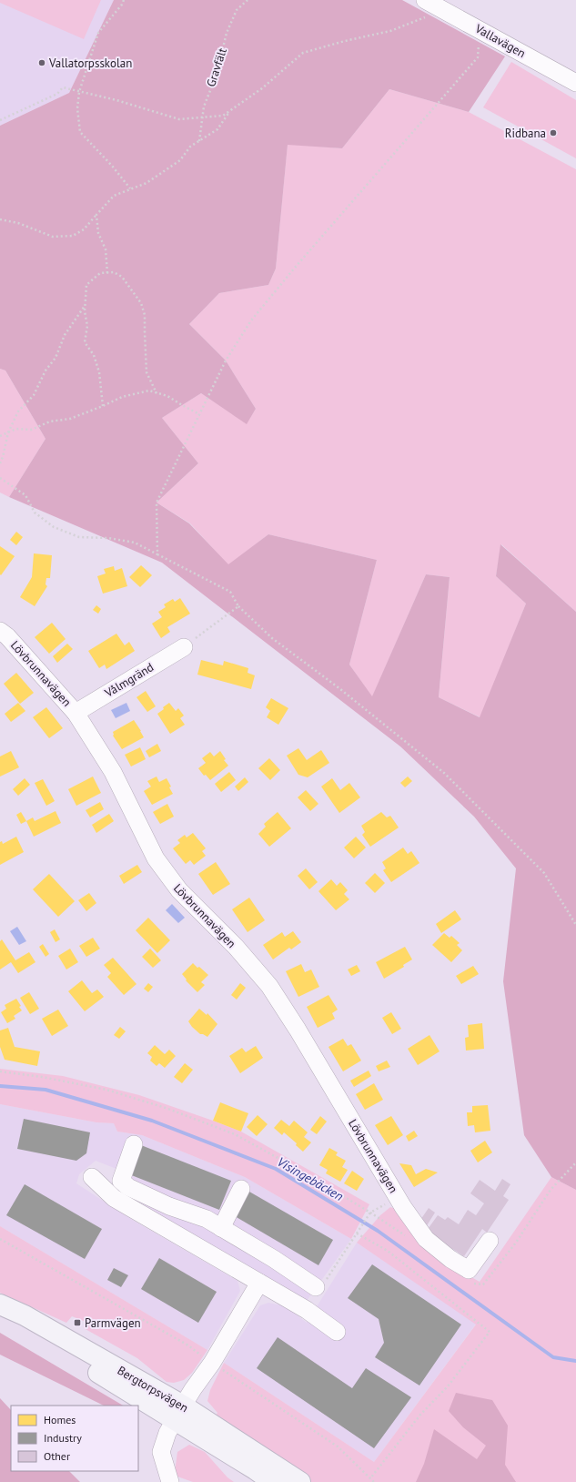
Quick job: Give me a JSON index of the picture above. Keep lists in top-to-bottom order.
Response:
{
  "streets": {
    "main road": ["Bergtorpsvägen"],
    "street": ["Vallavägen", "Lövbrunnavägen", "Vålmgränd"],
    "path": ["Gravfält"]
  },
  "crossings": [
    ["Lövbrunnavägen", "Vålmgränd"]
  ],
  "water": ["Visingebäcken"],
  "places": {
    "other": ["Vallatorpsskolan", "Ridbana"],
    "transit": ["Parmvägen"]
  },
  "legend": ["Homes", "Industry", "Other"]
}
